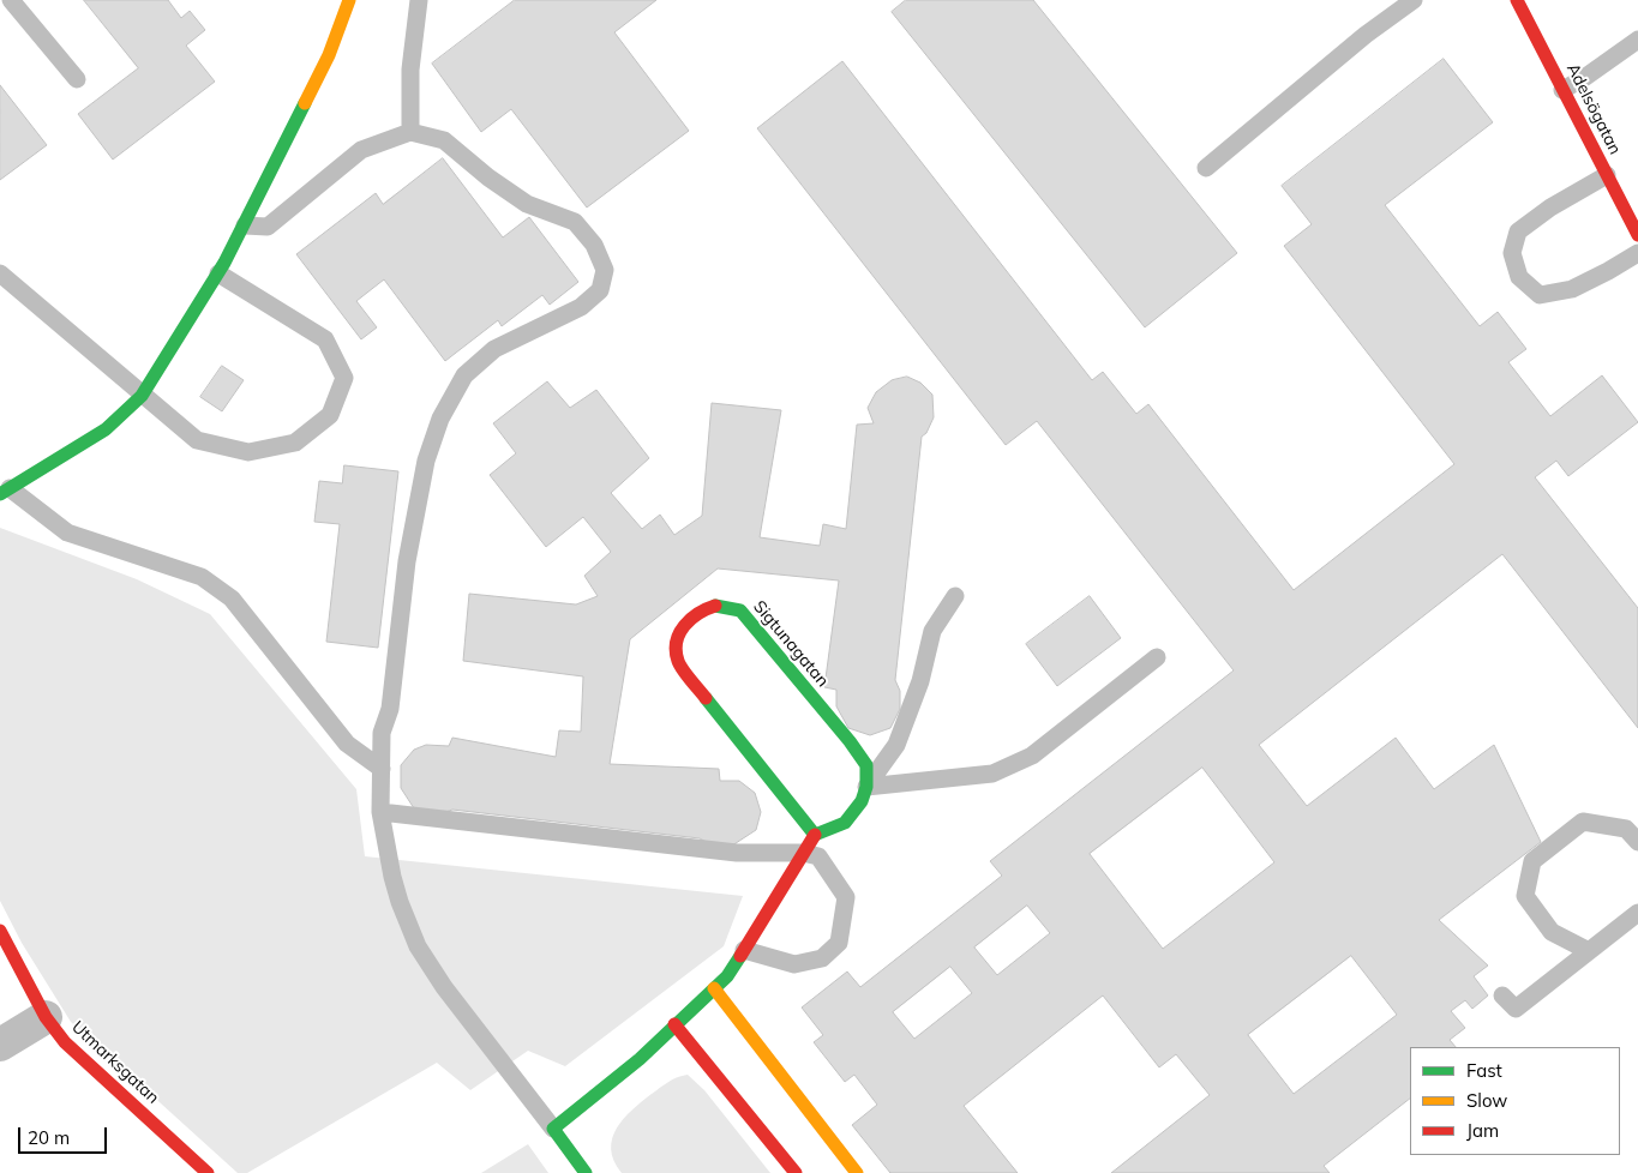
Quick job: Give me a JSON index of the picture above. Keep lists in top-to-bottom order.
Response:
{
  "streets": {
    "street": ["Adelsögatan", "Sigtunagatan", "Utmarksgatan"]
  },
  "legend": ["Fast", "Slow", "Jam"],
  "scale_bar": "20 m"
}
